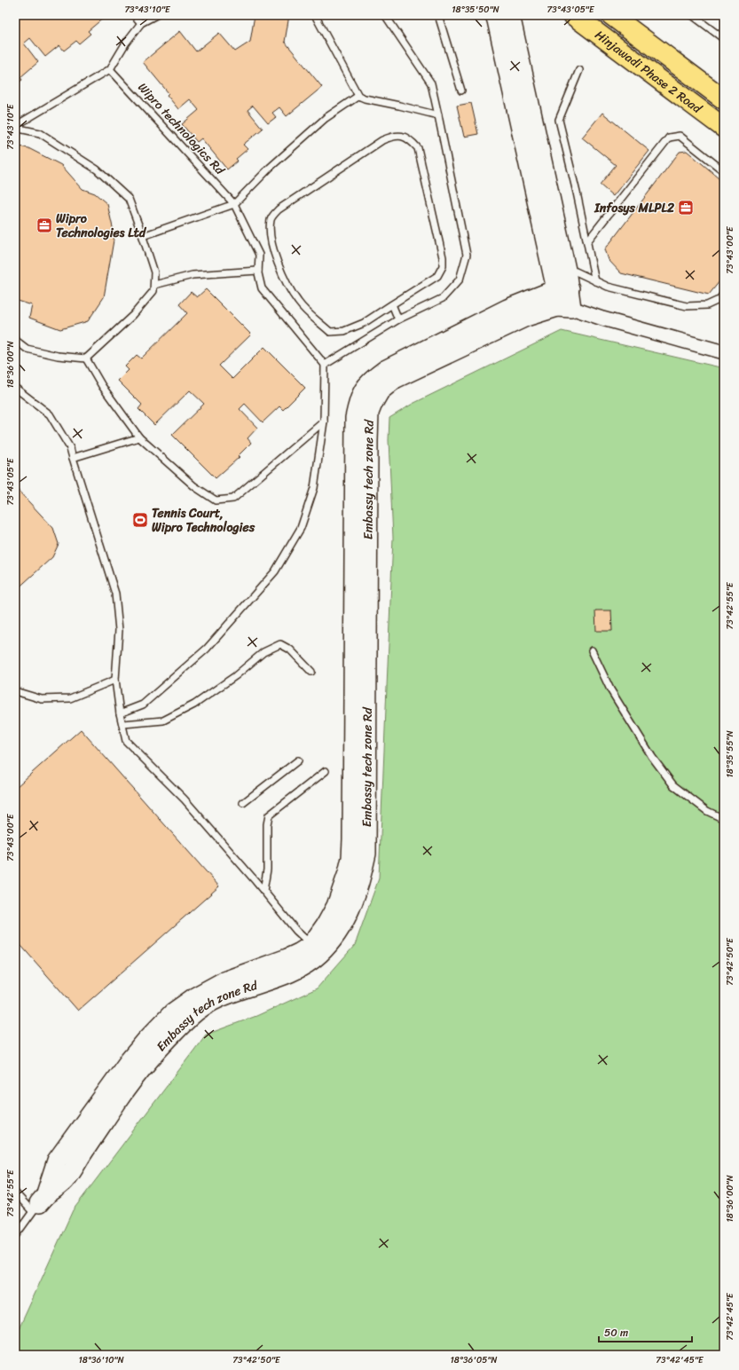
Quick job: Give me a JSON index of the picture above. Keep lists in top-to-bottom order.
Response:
{
  "streets": {
    "main road": ["Hinjawadi Phase 2 Road"],
    "street": ["Embassy tech zone Rd"],
    "lane": ["Wipro technologics Rd"]
  },
  "places": {
    "office": ["Infosys MLPL2", "Wipro Technologies Ltd"],
    "sports": ["Tennis Court, Wipro Technologies"]
  },
  "scale_bar": "50 m",
  "coordinates": [
    "73°43'10\"E",
    "18°35'50\"N",
    "73°43'05\"E",
    "73°43'00\"E",
    "18°36'00\"N",
    "73°42'55\"E",
    "18°35'55\"N",
    "73°42'50\"E",
    "73°42'45\"E",
    "18°36'10\"N",
    "18°36'05\"N"
  ]
}
